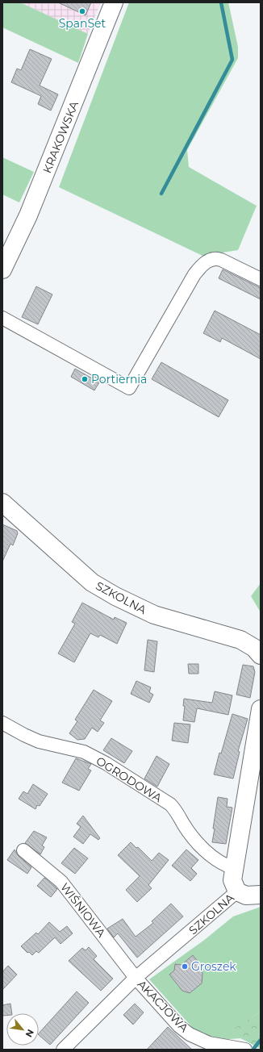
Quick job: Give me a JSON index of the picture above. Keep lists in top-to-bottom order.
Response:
{
  "streets": {
    "street": [
      "KRAKOWSKA",
      "SZKOLNA",
      "OGRODOWA",
      "WIŚNIOWA",
      "AKACJOWA"
    ]
  },
  "crossings": [
    ["SZKOLNA", "OGRODOWA"],
    ["SZKOLNA", "WIŚNIOWA"],
    ["SZKOLNA", "AKACJOWA"],
    ["WIŚNIOWA", "AKACJOWA"]
  ],
  "places": ["SpanSet", "Portiernia", "Groszek"],
  "north": "bottom right"
}
